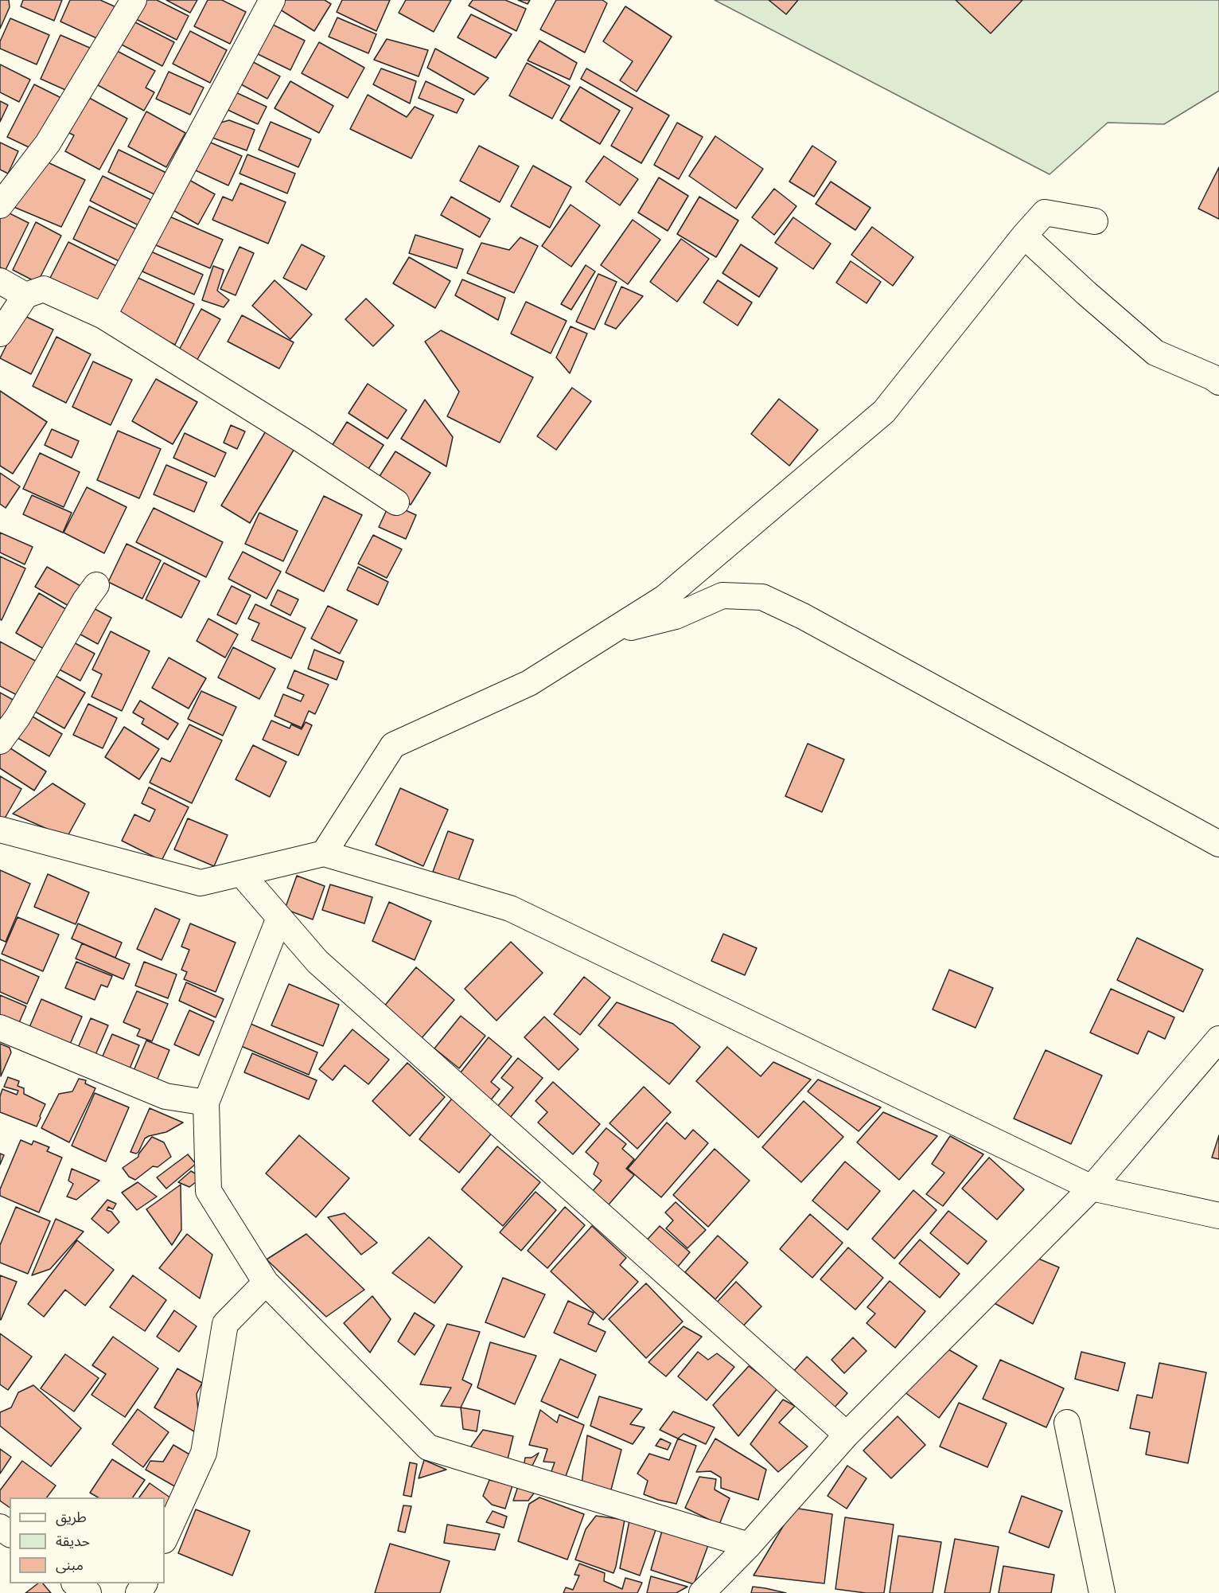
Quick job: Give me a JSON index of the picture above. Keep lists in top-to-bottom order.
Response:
{
  "legend": ["طريق", "حديقة", "مبنى"]
}
